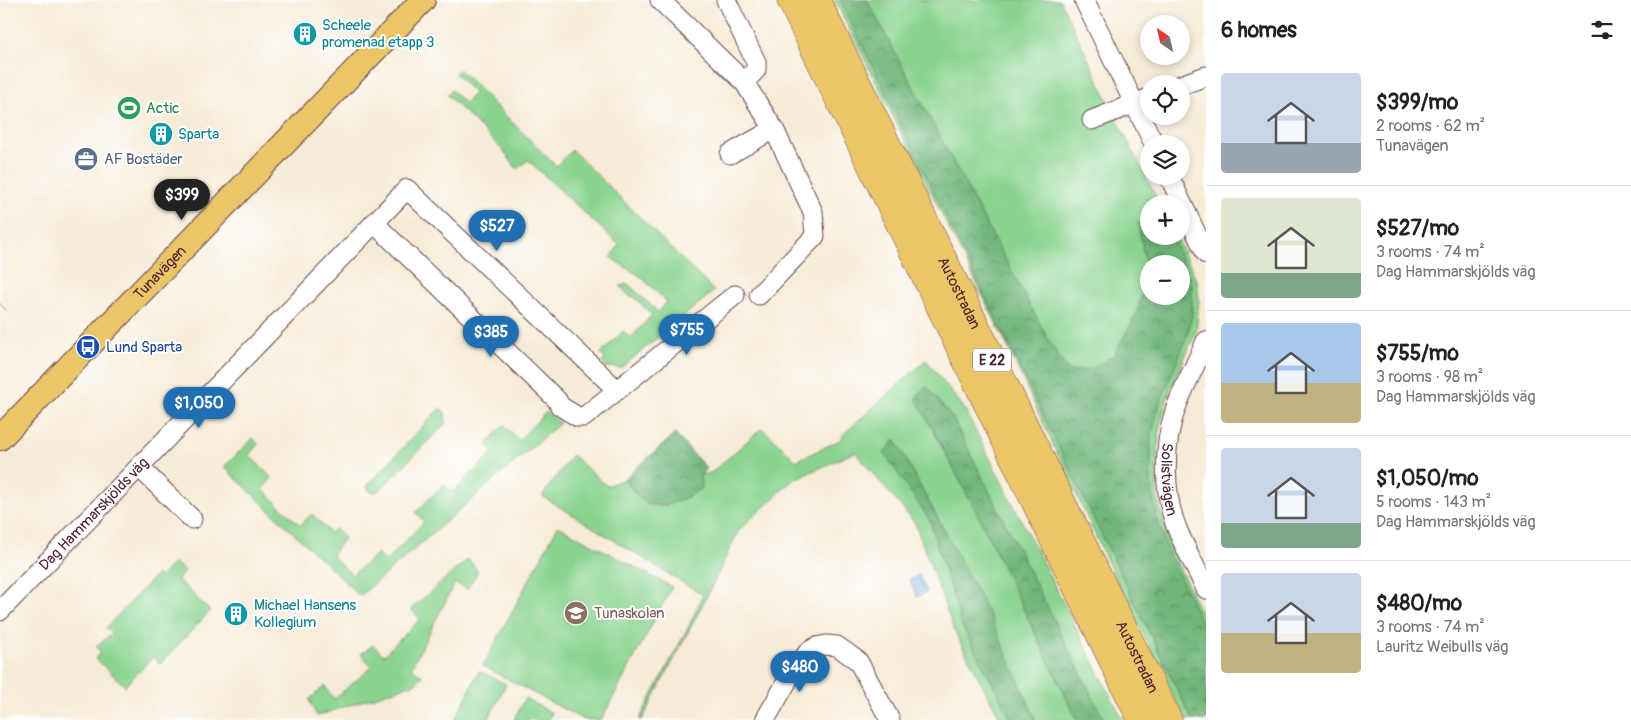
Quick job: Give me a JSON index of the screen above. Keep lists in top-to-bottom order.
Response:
{
  "streets": {
    "highway": ["Autostradan", "E 22"],
    "main road": ["Tunavägen"],
    "street": ["Solistvägen", "Dag Hammarskjölds väg"]
  },
  "places": {
    "building": ["Scheele promenad etapp 3", "Sparta", "Michael Hansens Kollegium"],
    "sports": ["Actic"],
    "office": ["AF Bostäder"],
    "bus stop": ["Lund Sparta"],
    "school or university": ["Tunaskolan"]
  },
  "north": "top left",
  "page": {
    "heading": "6 homes",
    "map_buttons": ["+", "−"],
    "list": [
      {
        "name": "$399/mo",
        "note": "2 rooms · 62 m² · Tunavägen"
      },
      {
        "name": "$527/mo",
        "note": "3 rooms · 74 m² · Dag Hammarskjölds väg"
      },
      {
        "name": "$755/mo",
        "note": "3 rooms · 98 m² · Dag Hammarskjölds väg"
      },
      {
        "name": "$1,050/mo",
        "note": "5 rooms · 143 m² · Dag Hammarskjölds väg"
      },
      {
        "name": "$480/mo",
        "note": "3 rooms · 74 m² · Lauritz Weibulls väg"
      }
    ],
    "price": [
      "$399",
      "$527",
      "$755",
      "$385",
      "$1,050",
      "$480"
    ]
  }
}
